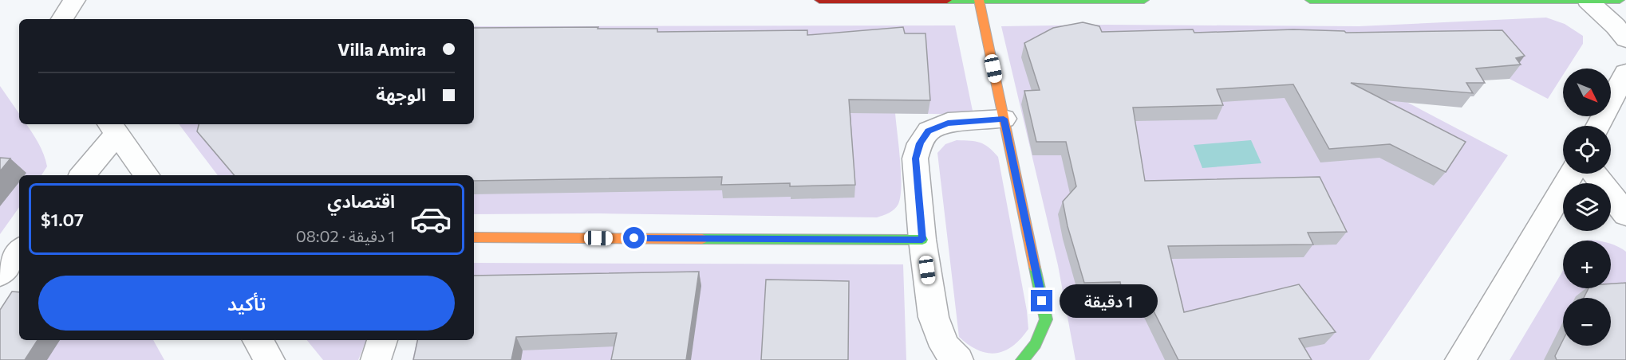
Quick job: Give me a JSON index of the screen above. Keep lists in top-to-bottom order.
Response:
{
  "north": "bottom right",
  "page": {
    "banner": ["Villa Amira", "الوجهة"],
    "map_buttons": ["+", "−"],
    "list": [
      {
        "name": "اقتصادي",
        "note": "1 دقيقة · 08:02",
        "value": "$1.07"
      }
    ],
    "buttons": "تأكيد",
    "bubble": "1 دقيقة"
  }
}
